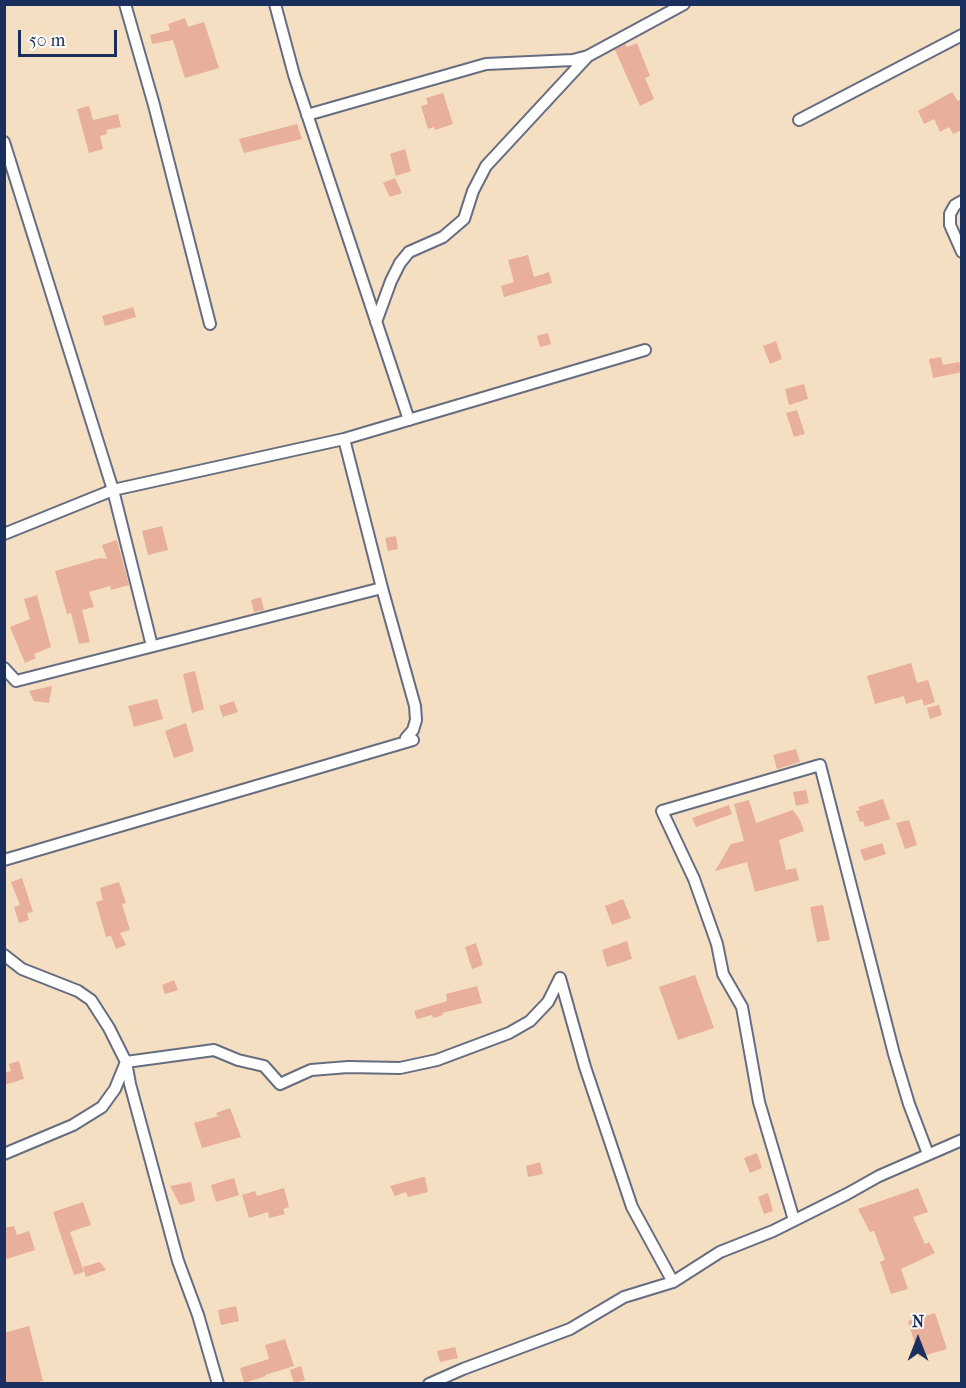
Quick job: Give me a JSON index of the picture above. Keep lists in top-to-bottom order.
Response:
{
  "scale_bar": "50 m",
  "north": "top"
}
